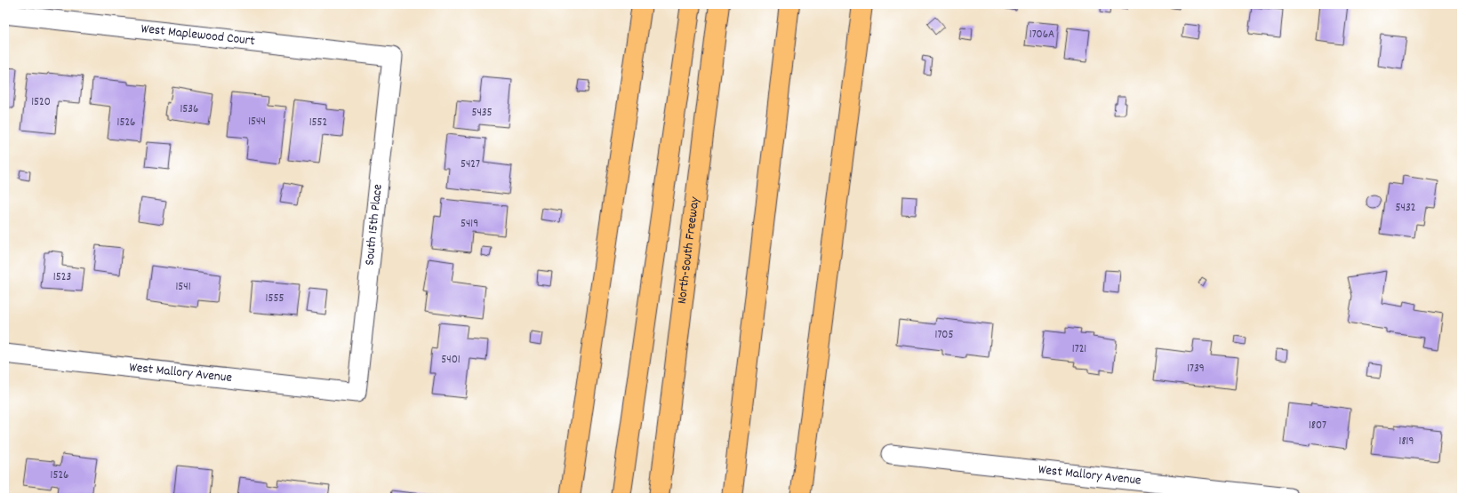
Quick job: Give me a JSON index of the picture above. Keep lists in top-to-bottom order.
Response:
{
  "streets": {
    "highway": ["North-South Freeway"],
    "street": ["West Maplewood Court", "South 15th Place", "West Mallory Avenue"]
  },
  "crossings": [
    ["West Maplewood Court", "South 15th Place"],
    ["South 15th Place", "West Mallory Avenue"]
  ],
  "house_numbers": [
    "1706A",
    "1520",
    "1536",
    "5435",
    "1544",
    "1526",
    "1552",
    "5427",
    "5432",
    "5419",
    "1523",
    "1541",
    "1555",
    "1705",
    "1721",
    "5401",
    "1739",
    "1807",
    "1819",
    "1526"
  ]
}
